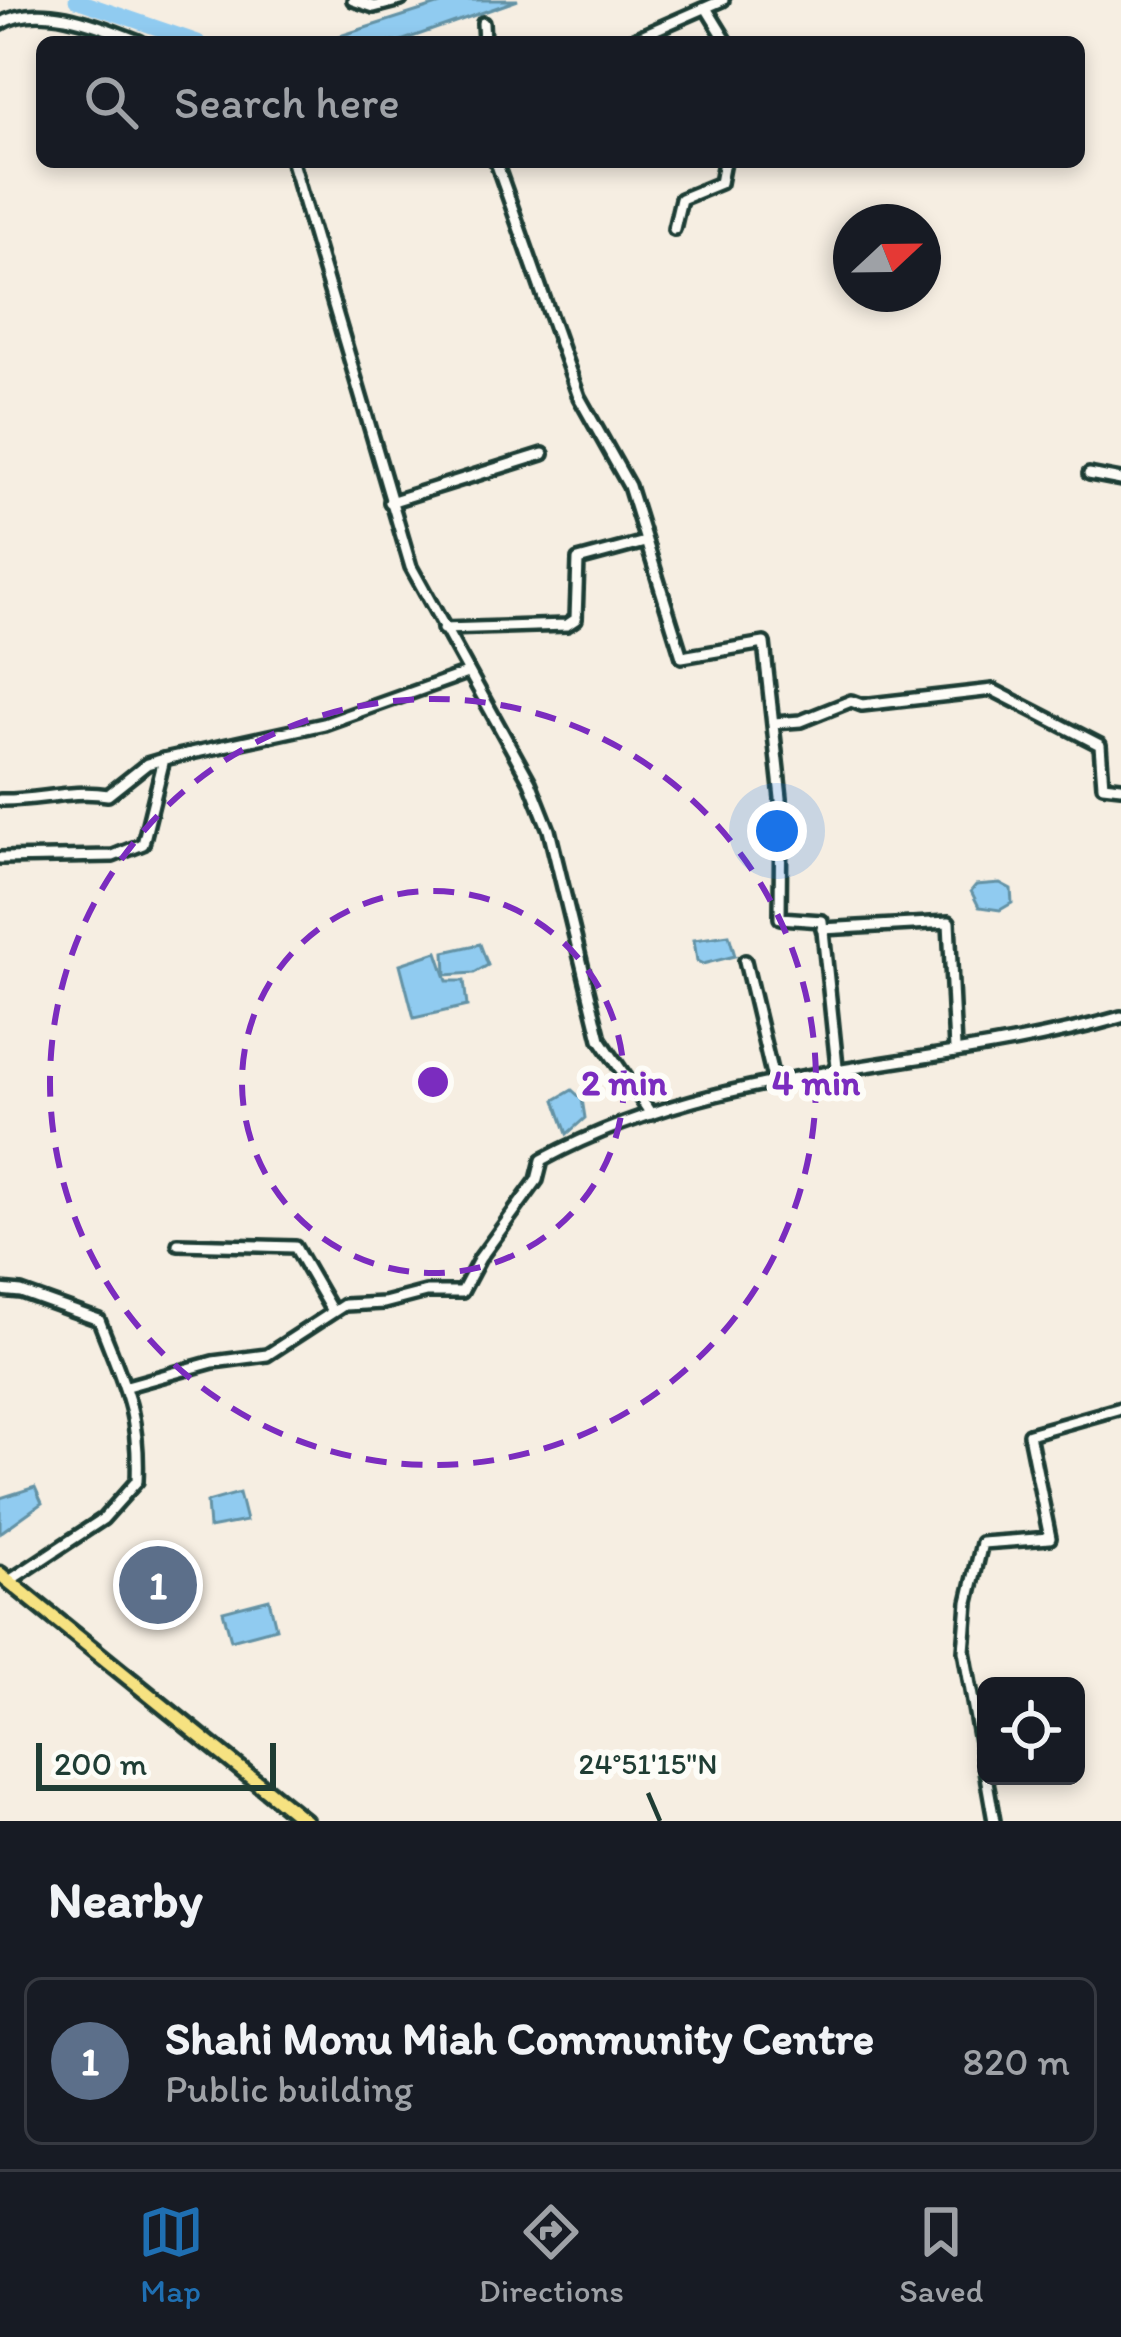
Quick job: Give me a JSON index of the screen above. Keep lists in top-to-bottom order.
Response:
{
  "scale_bar": "200 m",
  "north": "right",
  "page": {
    "search": "Search here",
    "pins": "1",
    "scale": "200 m",
    "heading": "Nearby",
    "list": [
      {
        "mark": "1",
        "name": "Shahi Monu Miah Community Centre",
        "note": "Public building",
        "value": "820 m"
      }
    ],
    "nav": ["Map", "Directions", "Saved"]
  },
  "coordinates": ["24°51'15\"N"],
  "rings": ["2 min", "4 min"]
}
